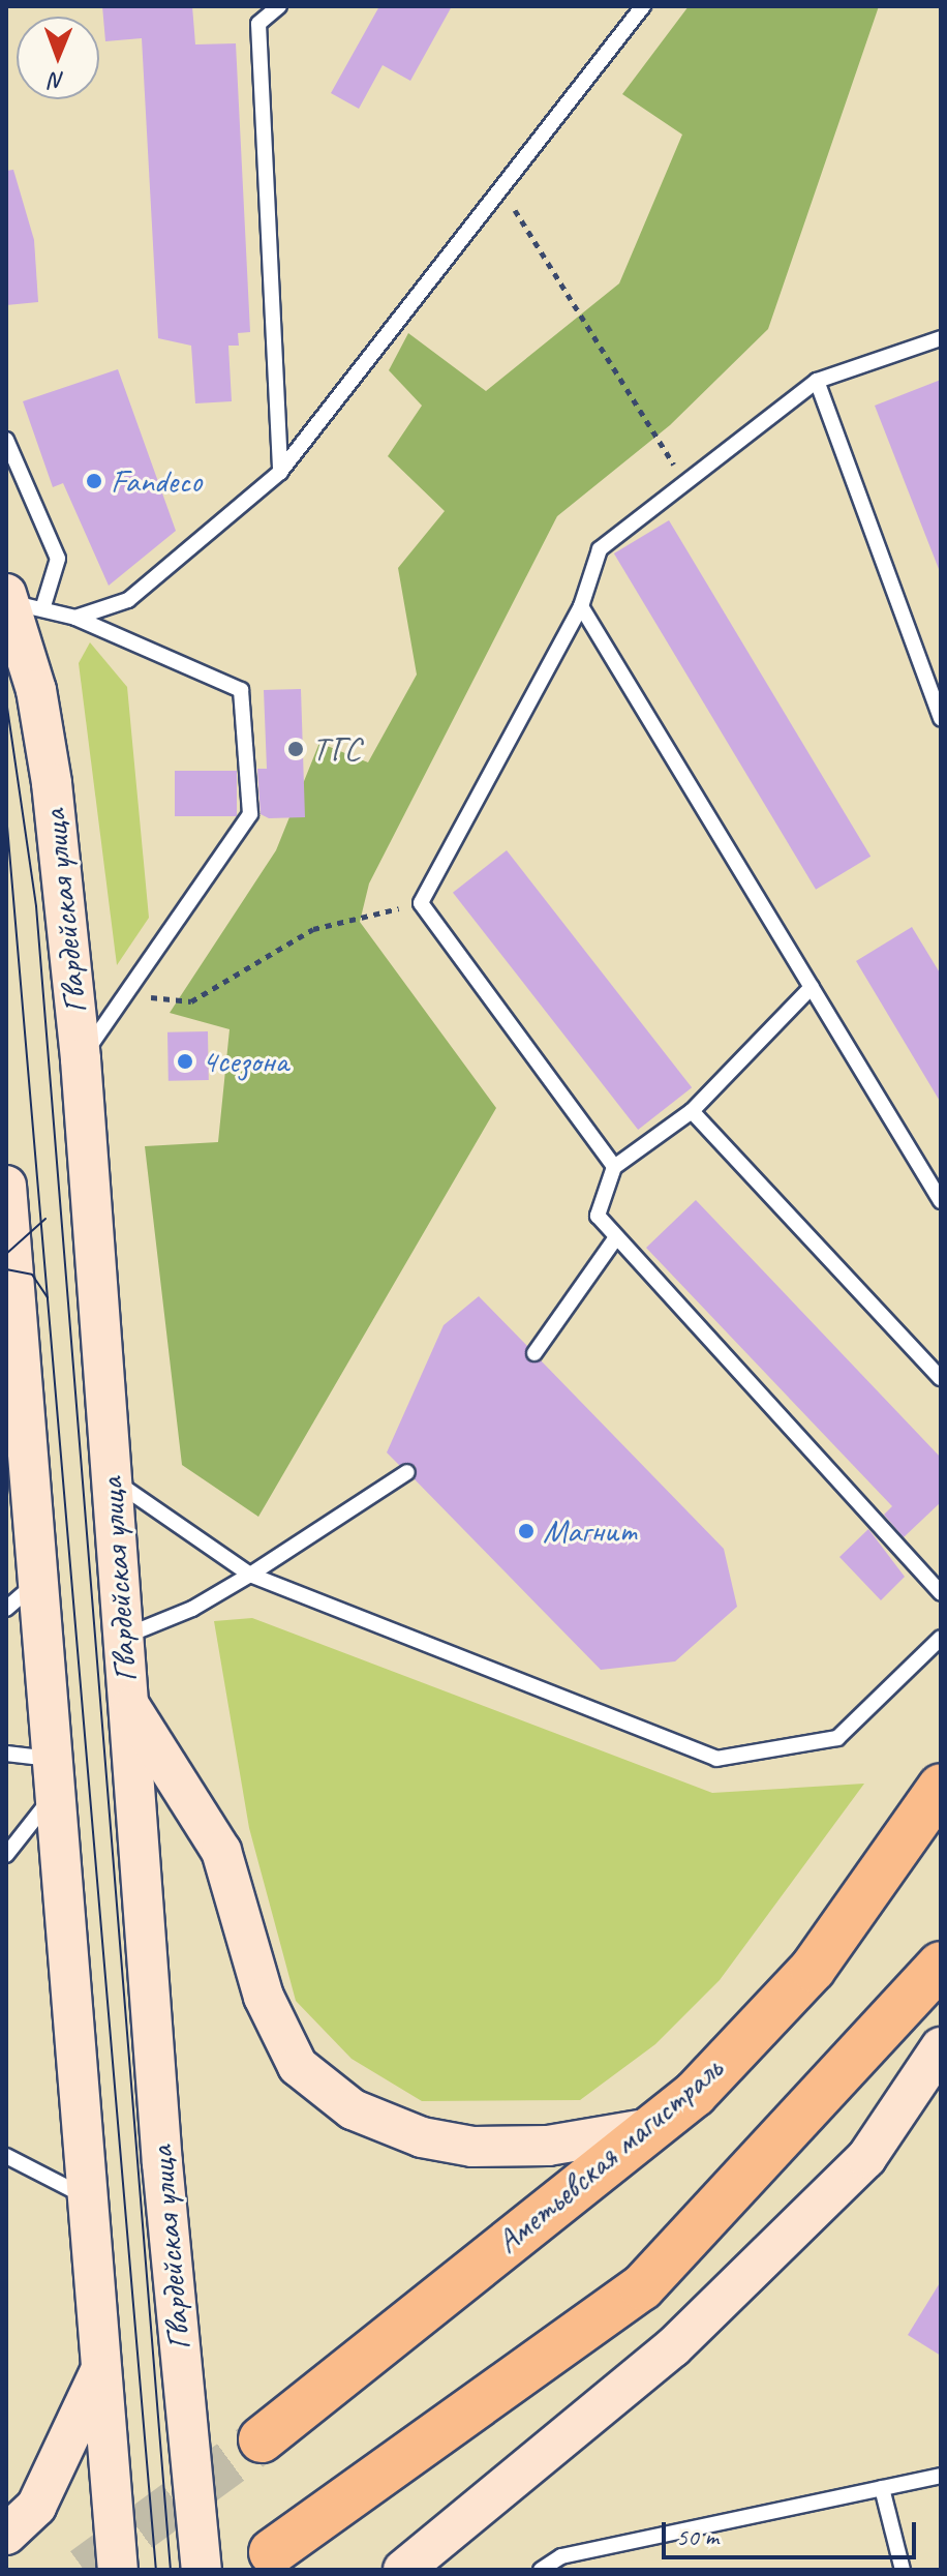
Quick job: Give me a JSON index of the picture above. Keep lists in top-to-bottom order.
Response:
{
  "streets": {
    "main road": ["Гвардейская улица", "Аметьевская магистраль"]
  },
  "places": [
    "Fandeco",
    "ТГС",
    "4сезона",
    "Магнит"
  ],
  "scale_bar": "50 m",
  "north": "bottom"
}
